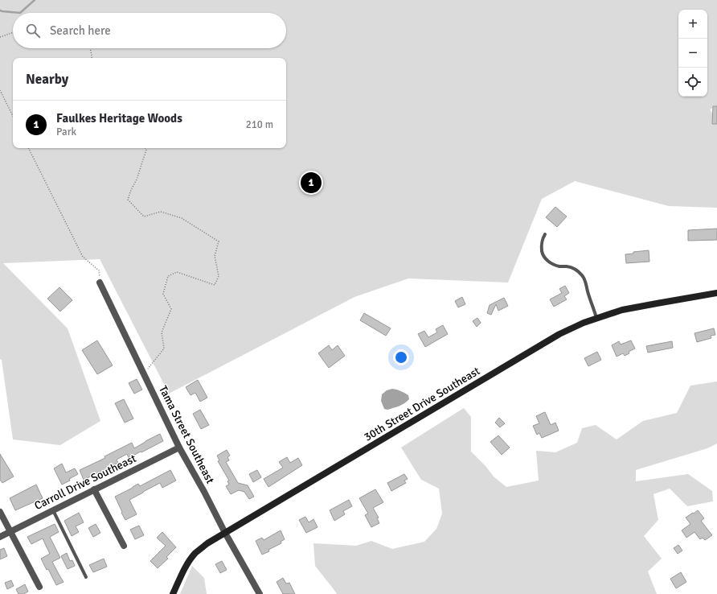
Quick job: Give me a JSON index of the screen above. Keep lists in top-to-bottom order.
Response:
{
  "streets": {
    "main road": ["30th Street Drive Southeast"],
    "street": ["Tama Street Southeast", "Carroll Drive Southeast"]
  },
  "crossings": [
    ["30th Street Drive Southeast", "Tama Street Southeast"],
    ["Tama Street Southeast", "Carroll Drive Southeast"]
  ],
  "page": {
    "map_buttons": ["+", "−"],
    "search": "Search here",
    "heading": "Nearby",
    "list": [
      {
        "mark": "1",
        "name": "Faulkes Heritage Woods",
        "note": "Park",
        "value": "210 m"
      }
    ],
    "pins": "1"
  }
}
